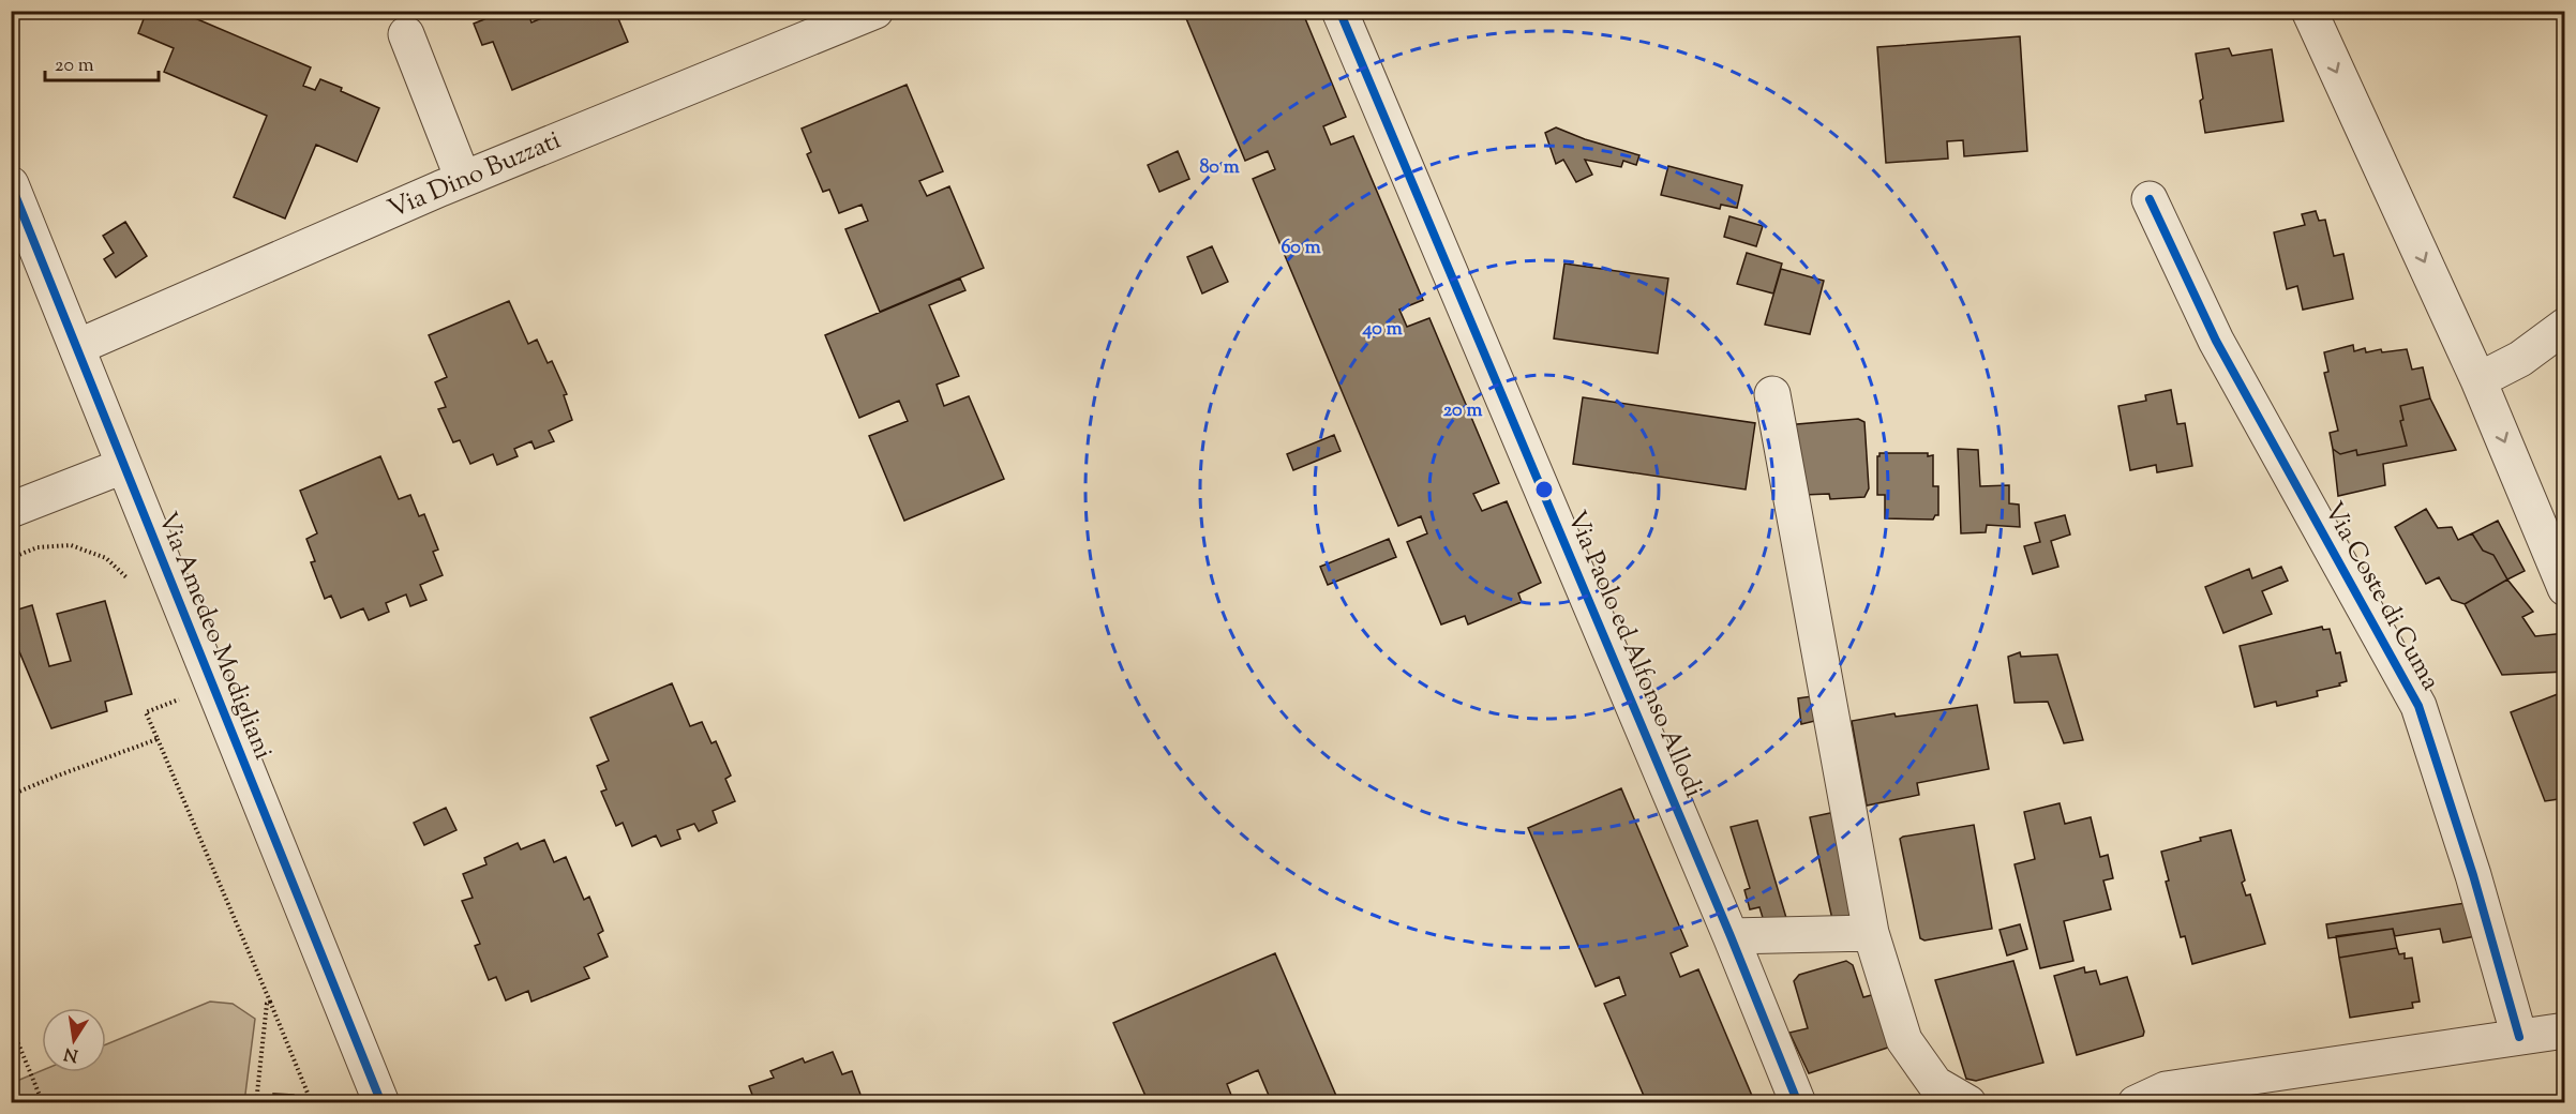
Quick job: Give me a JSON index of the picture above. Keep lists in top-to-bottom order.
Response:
{
  "streets": {
    "street": [
      "Via Dino Buzzati",
      "Via Coste di Cuma",
      "Via Amedeo Modigliani",
      "Via Paolo ed Alfonso Allodi"
    ]
  },
  "crossings": [
    ["Via Dino Buzzati", "Via Amedeo Modigliani"]
  ],
  "scale_bar": "20 m",
  "north": "bottom",
  "rings": [
    "80 m",
    "60 m",
    "40 m",
    "20 m"
  ]
}
